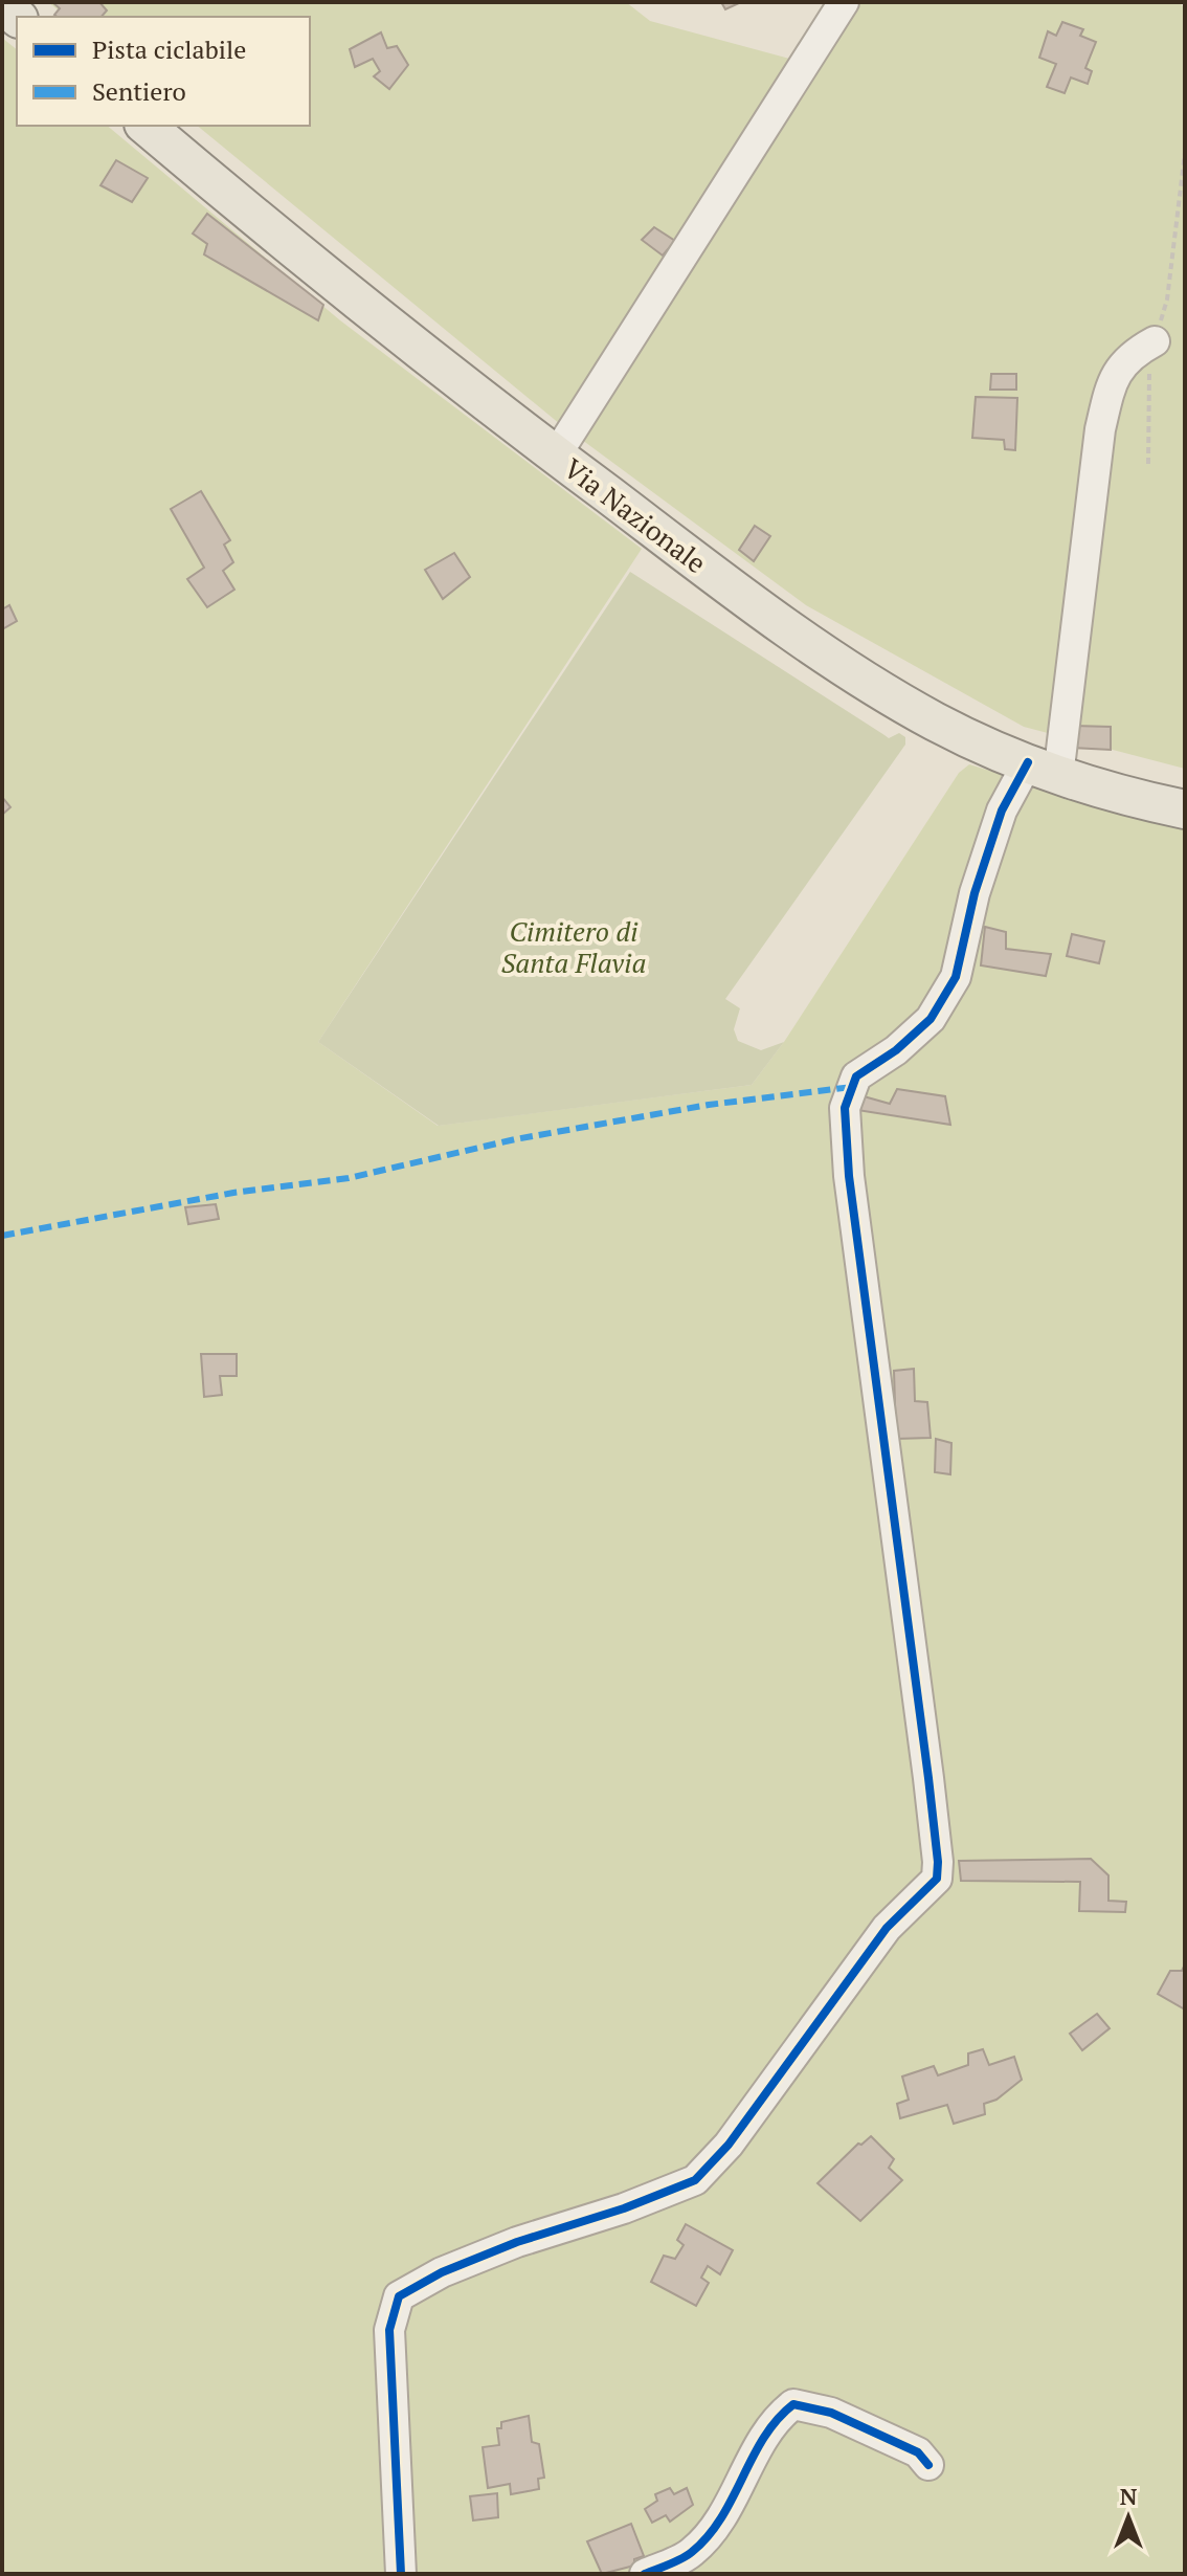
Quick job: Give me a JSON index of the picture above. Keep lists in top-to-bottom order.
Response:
{
  "streets": {
    "main road": ["Via Nazionale"]
  },
  "parks": ["Cimitero di Santa Flavia"],
  "legend": ["Pista ciclabile", "Sentiero"],
  "north": "top"
}
